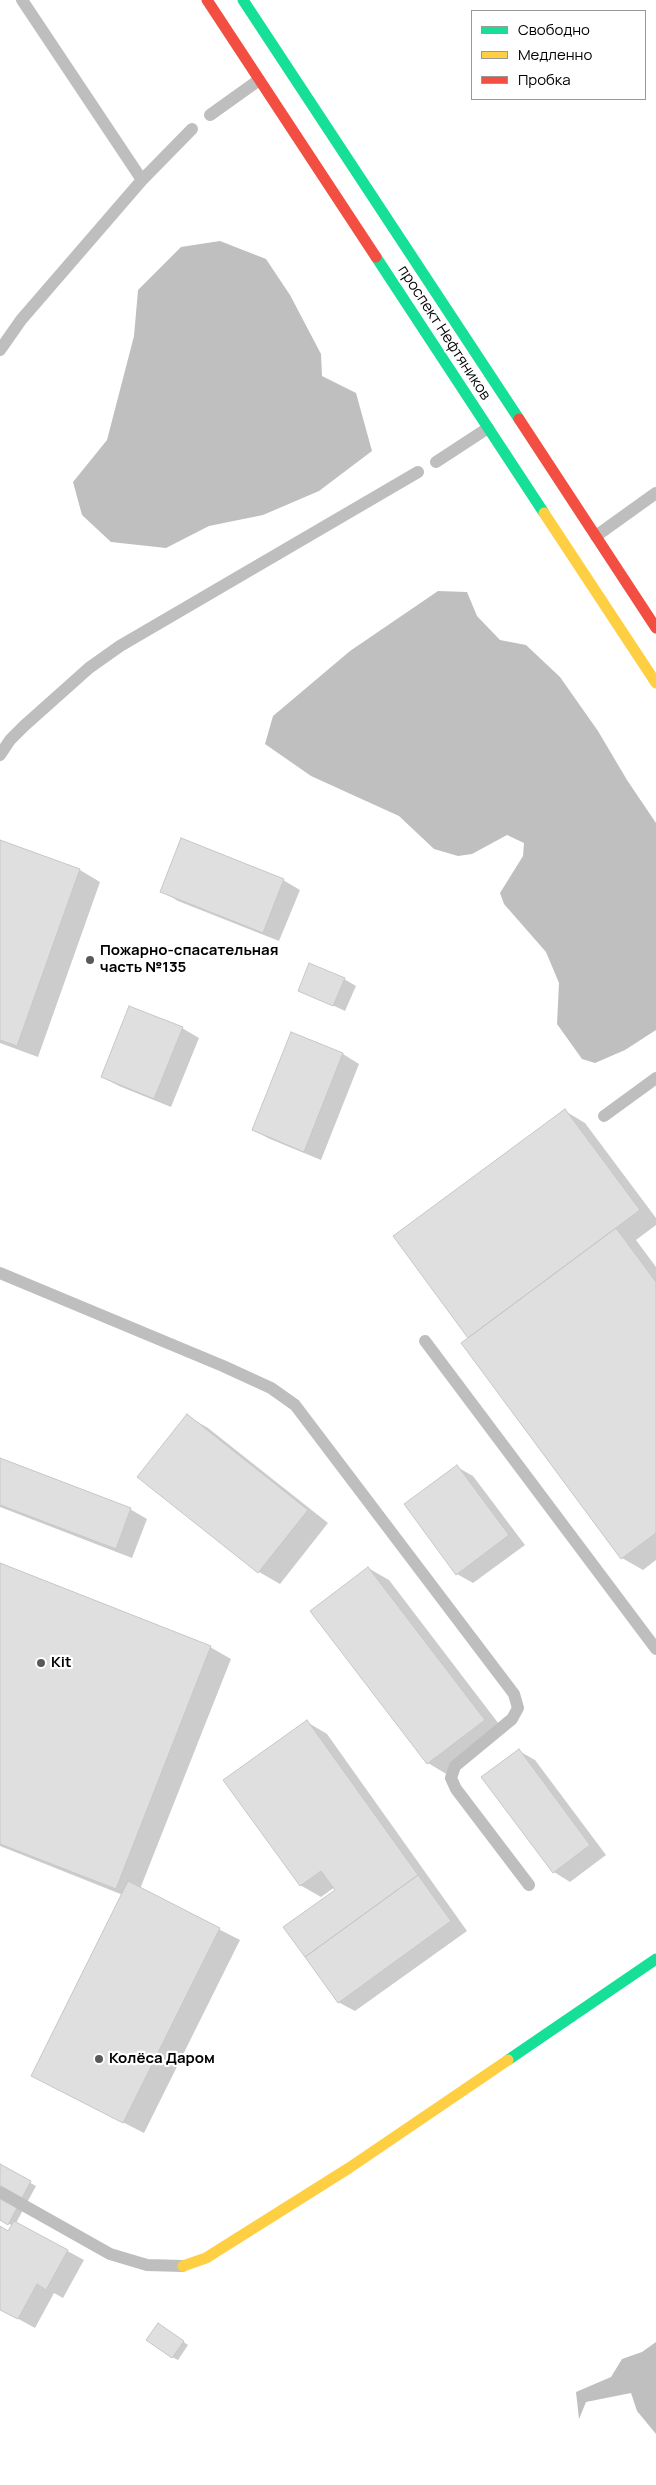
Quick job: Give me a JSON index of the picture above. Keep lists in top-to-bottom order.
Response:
{
  "streets": {
    "main road": ["проспект Нефтяников"]
  },
  "places": ["Пожарно-спасательная часть №135", "Kit", "Колёса Даром"],
  "legend": ["Свободно", "Медленно", "Пробка"]
}
